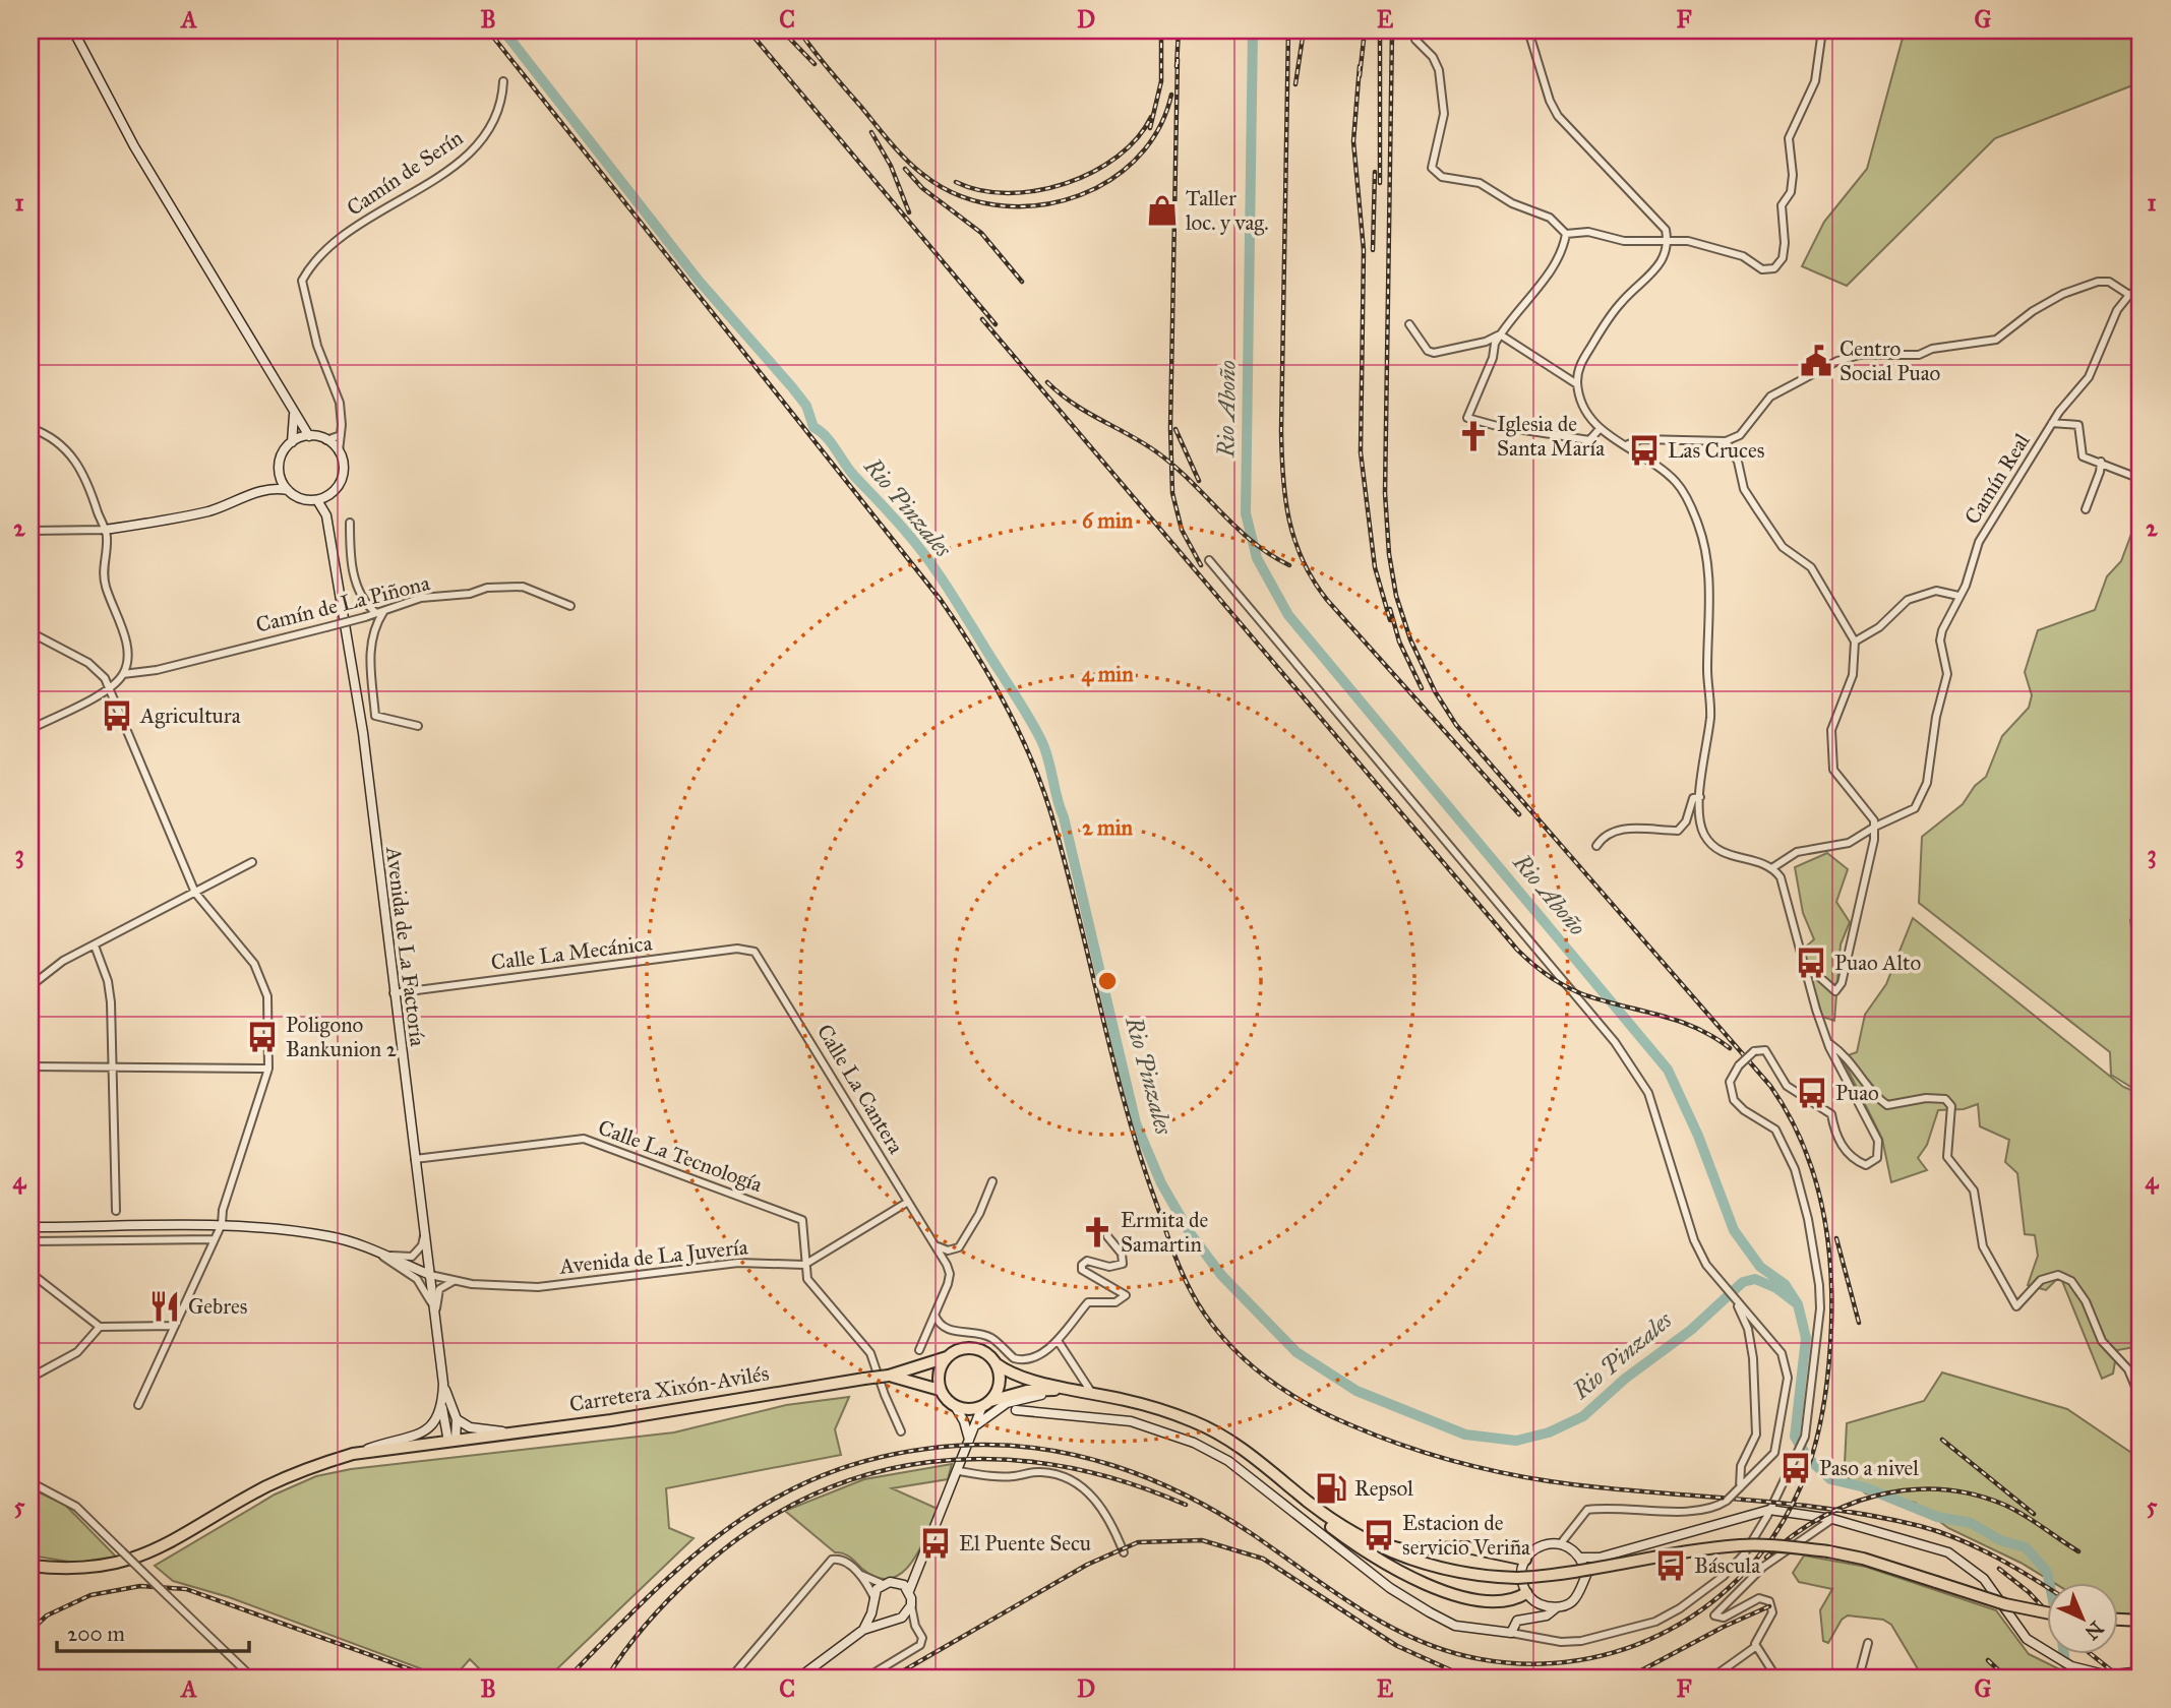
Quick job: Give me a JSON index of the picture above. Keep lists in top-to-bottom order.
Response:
{
  "streets": {
    "highway": ["Carretera Xixón-Avilés"],
    "street": [
      "Camín de Serín",
      "Camín Real",
      "Camín de La Piñona",
      "Avenida de La Factoría",
      "Calle La Mecánica",
      "Calle La Cantera",
      "Calle La Tecnología",
      "Avenida de La Juvería"
    ]
  },
  "crossings": [
    ["Avenida de La Factoría", "Calle La Mecánica"],
    ["Avenida de La Factoría", "Calle La Tecnología"],
    ["Avenida de La Factoría", "Avenida de La Juvería"],
    ["Avenida de La Factoría", "Carretera Xixón-Avilés"],
    ["Calle La Mecánica", "Calle La Cantera"],
    ["Calle La Tecnología", "Avenida de La Juvería"]
  ],
  "water": ["Rio Aboño", "Rio Pinzales"],
  "places": {
    "shop": ["Taller loc. y vag."],
    "public building": ["Centro Social Puao"],
    "church": ["Iglesia de Santa María", "Ermita de Samartin"],
    "bus stop": [
      "Las Cruces",
      "Agricultura",
      "Puao Alto",
      "Poligono Bankunion 2",
      "Puao",
      "Paso a nivel",
      "Estacion de servicio Veriña",
      "El Puente Secu",
      "Báscula"
    ],
    "restaurant": ["Gebres"],
    "fuel station": ["Repsol"]
  },
  "scale_bar": "200 m",
  "north": "bottom right",
  "grid": {
    "columns": [
      "A",
      "B",
      "C",
      "D",
      "E",
      "F",
      "G"
    ],
    "rows": [
      "1",
      "2",
      "3",
      "4",
      "5"
    ]
  },
  "rings": ["6 min", "4 min", "2 min"]
}
